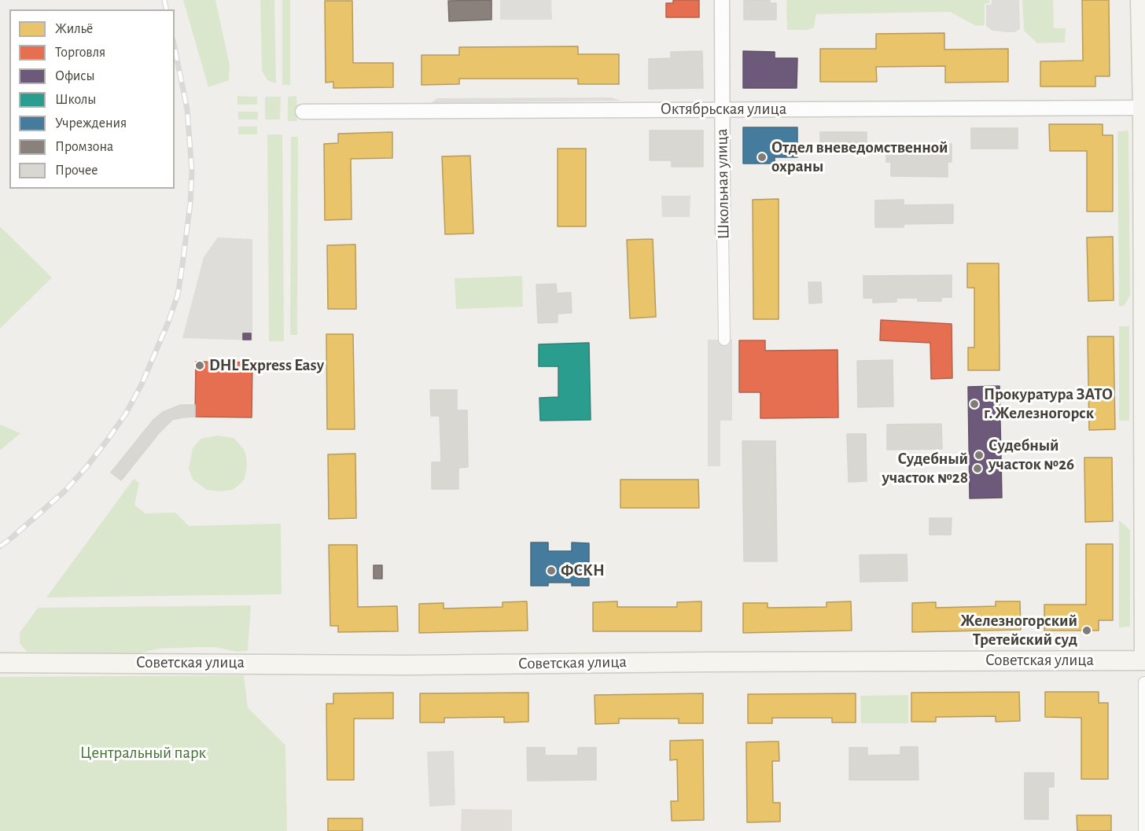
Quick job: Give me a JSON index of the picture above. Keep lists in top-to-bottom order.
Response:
{
  "streets": {
    "main road": ["Советская улица"],
    "street": ["Октябрьская улица", "Школьная улица"]
  },
  "crossings": [
    ["Октябрьская улица", "Школьная улица"]
  ],
  "parks": ["Центральный парк"],
  "places": [
    "Отдел вневедомственной охраны",
    "DHL Express Easy",
    "Прокуратура ЗАТО г. Железногорск",
    "Судебный участок №26",
    "Судебный участок №28",
    "ФСКН",
    "Железногорский Третейский суд"
  ],
  "legend": [
    "Жильё",
    "Торговля",
    "Офисы",
    "Школы",
    "Учреждения",
    "Промзона",
    "Прочее"
  ]
}
